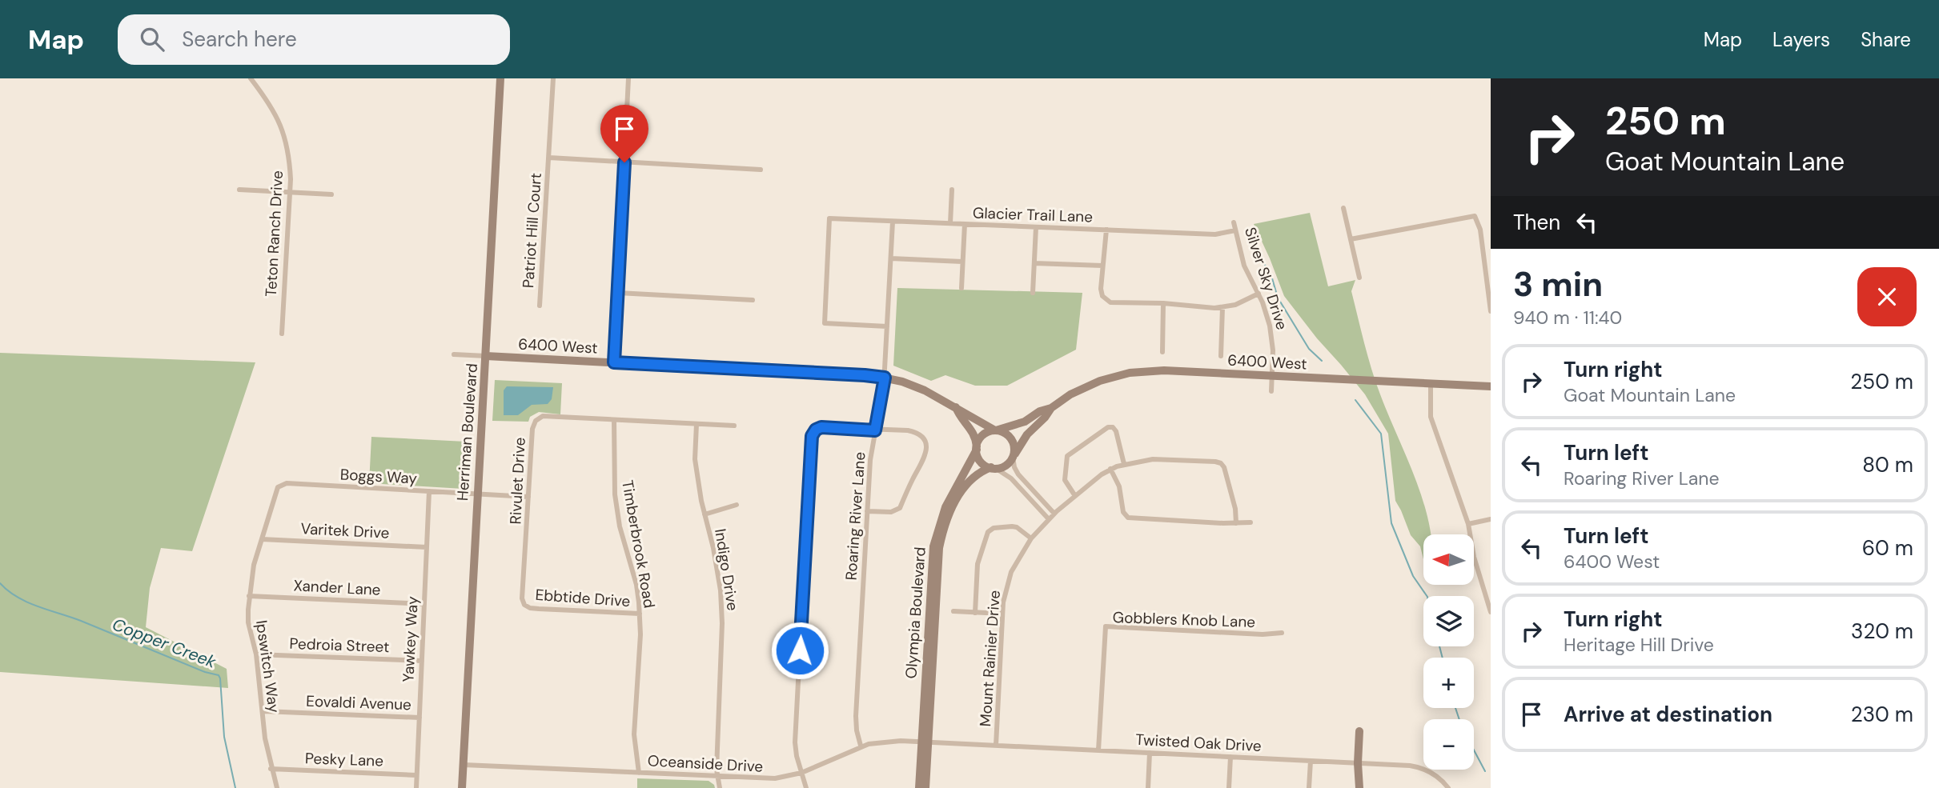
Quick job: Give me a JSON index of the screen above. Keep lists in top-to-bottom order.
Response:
{
  "streets": {
    "street": [
      "Glacier Trail Lane",
      "Patriot Hill Court",
      "Teton Ranch Drive",
      "Silver Sky Drive",
      "6400 West",
      "Herriman Boulevard",
      "Boggs Way",
      "Rivulet Drive",
      "Roaring River Lane",
      "Varitek Drive",
      "Timberbrook Road",
      "Indigo Drive",
      "Xander Lane",
      "Ebbtide Drive",
      "Olympia Boulevard",
      "Gobblers Knob Lane",
      "Yawkey Way",
      "Pedroia Street",
      "Mount Rainier Drive",
      "Ipswitch Way",
      "Eovaldi Avenue",
      "Twisted Oak Drive",
      "Pesky Lane",
      "Oceanside Drive"
    ]
  },
  "crossings": [
    ["Glacier Trail Lane", "Silver Sky Drive"],
    ["Glacier Trail Lane", "Roaring River Lane"],
    ["Silver Sky Drive", "6400 West"],
    ["6400 West", "Herriman Boulevard"],
    ["6400 West", "Roaring River Lane"],
    ["6400 West", "Olympia Boulevard"],
    ["Herriman Boulevard", "Boggs Way"],
    ["Herriman Boulevard", "Oceanside Drive"],
    ["Boggs Way", "Rivulet Drive"],
    ["Boggs Way", "Yawkey Way"],
    ["Boggs Way", "Ipswitch Way"],
    ["Rivulet Drive", "Timberbrook Road"],
    ["Rivulet Drive", "Indigo Drive"],
    ["Rivulet Drive", "Ebbtide Drive"],
    ["Roaring River Lane", "Oceanside Drive"],
    ["Varitek Drive", "Yawkey Way"],
    ["Varitek Drive", "Ipswitch Way"],
    ["Timberbrook Road", "Ebbtide Drive"],
    ["Timberbrook Road", "Oceanside Drive"],
    ["Indigo Drive", "Oceanside Drive"],
    ["Xander Lane", "Yawkey Way"],
    ["Xander Lane", "Ipswitch Way"],
    ["Olympia Boulevard", "Oceanside Drive"],
    ["Gobblers Knob Lane", "Twisted Oak Drive"],
    ["Yawkey Way", "Pedroia Street"],
    ["Yawkey Way", "Eovaldi Avenue"],
    ["Yawkey Way", "Pesky Lane"],
    ["Pedroia Street", "Ipswitch Way"],
    ["Mount Rainier Drive", "Twisted Oak Drive"],
    ["Ipswitch Way", "Eovaldi Avenue"],
    ["Ipswitch Way", "Pesky Lane"],
    ["Twisted Oak Drive", "Oceanside Drive"]
  ],
  "water": ["Copper Creek"],
  "north": "left",
  "page": {
    "header": "Map",
    "search": "Search here",
    "nav": ["Map", "Layers", "Share"],
    "turn": ["250 m", "Goat Mountain Lane"],
    "then": "Then",
    "heading": ["3 min", "940 m · 11:40"],
    "list": [
      {
        "name": "Turn right",
        "note": "Goat Mountain Lane",
        "value": "250 m"
      },
      {
        "name": "Turn left",
        "note": "Roaring River Lane",
        "value": "80 m"
      },
      {
        "name": "Turn left",
        "note": "6400 West",
        "value": "60 m"
      },
      {
        "name": "Turn right",
        "note": "Heritage Hill Drive",
        "value": "320 m"
      },
      {
        "name": "Arrive at destination",
        "value": "230 m"
      }
    ],
    "map_buttons": ["+", "−"]
  }
}
